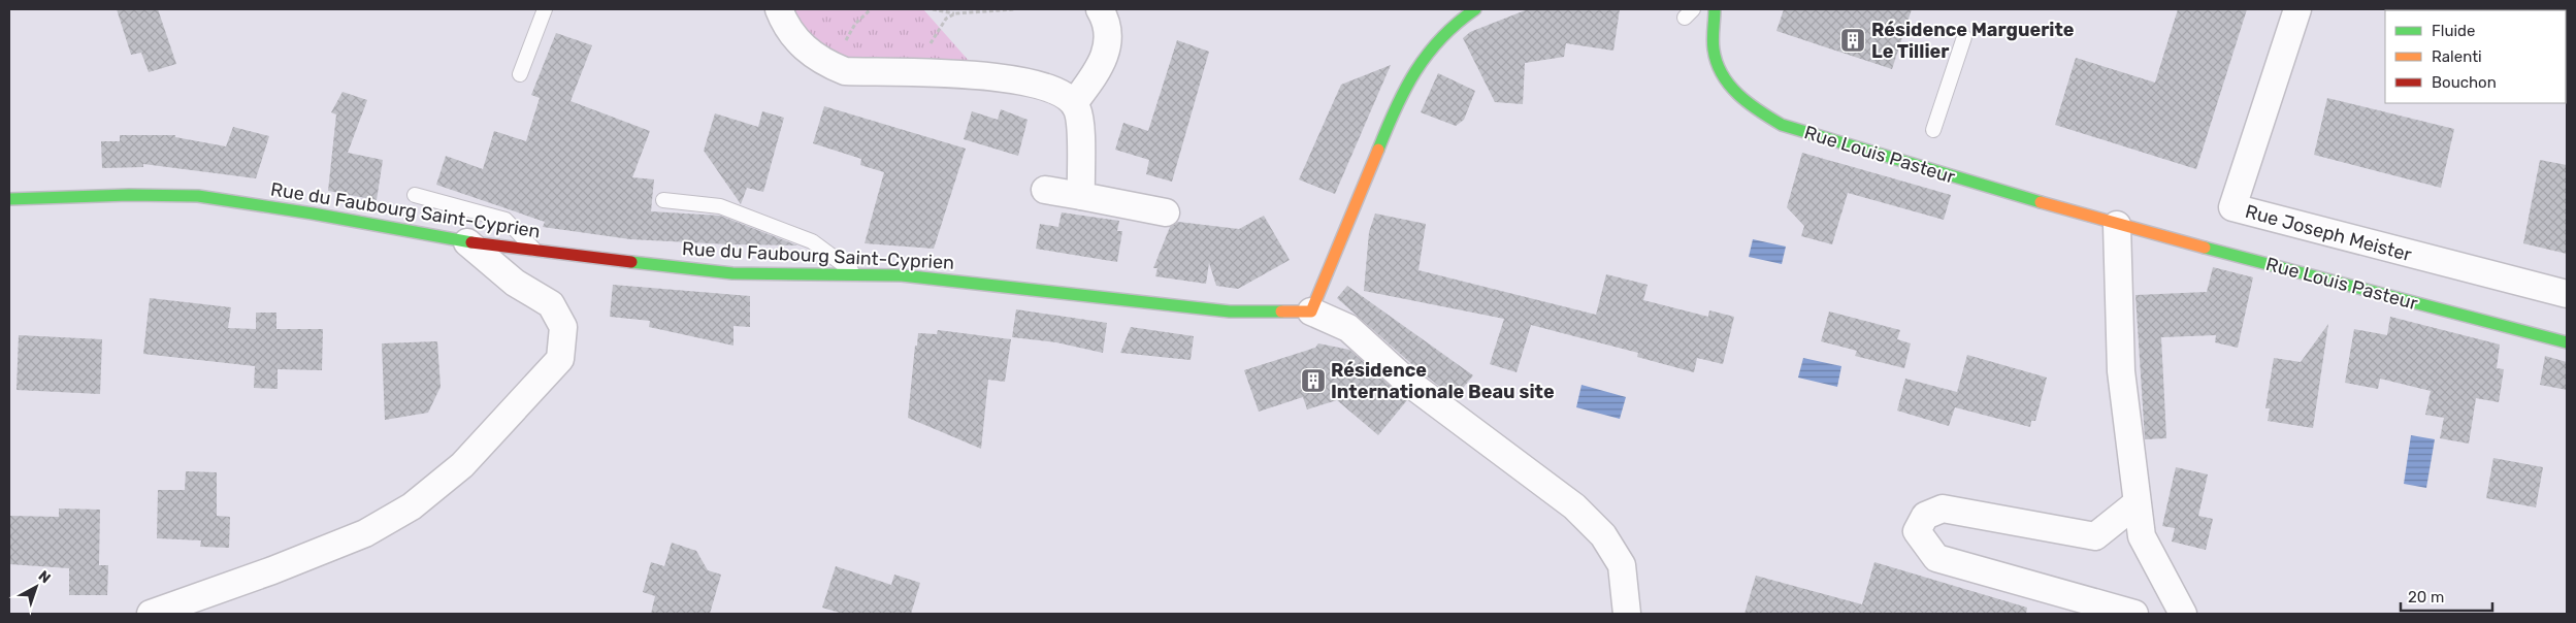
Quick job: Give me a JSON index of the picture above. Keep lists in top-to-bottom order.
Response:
{
  "streets": {
    "street": ["Rue Louis Pasteur", "Rue du Faubourg Saint-Cyprien", "Rue Joseph Meister"]
  },
  "places": {
    "building": ["Résidence Marguerite Le Tillier", "Résidence Internationale Beau site"]
  },
  "legend": ["Fluide", "Ralenti", "Bouchon"],
  "scale_bar": "20 m",
  "north": "top right"
}
